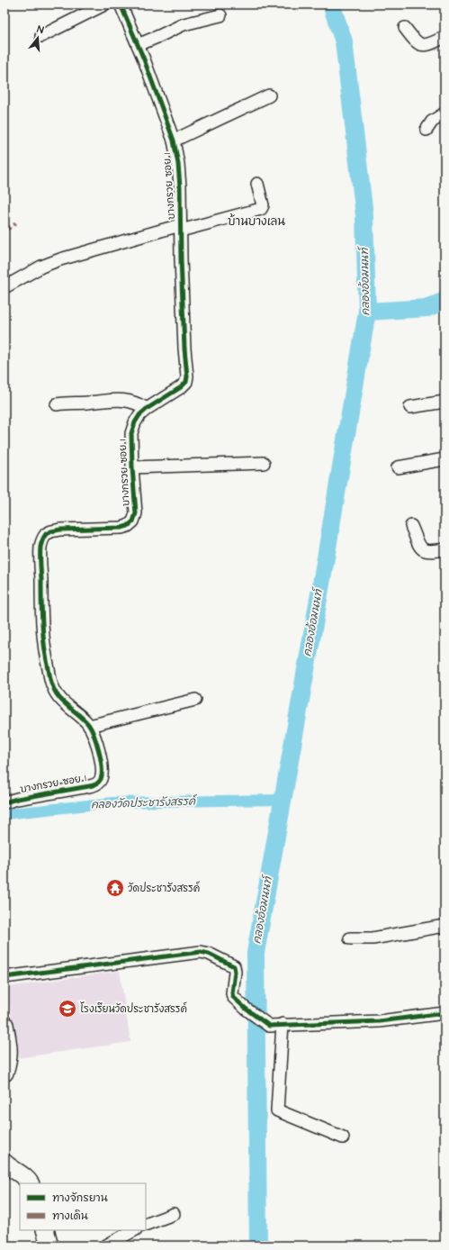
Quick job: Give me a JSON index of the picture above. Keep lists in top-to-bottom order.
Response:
{
  "streets": {
    "street": ["บางกรวย ซอย 1"]
  },
  "districts": ["บ้านบางเลน"],
  "water": ["คลองอ้อมนนท์", "คลองวัดประชารังสรรค์"],
  "places": {
    "temple": ["วัดประชารังสรรค์"],
    "school or university": ["โรงเรียนวัดประชารังสรรค์"]
  },
  "legend": ["ทางจักรยาน", "ทางเดิน"],
  "north": "top"
}
